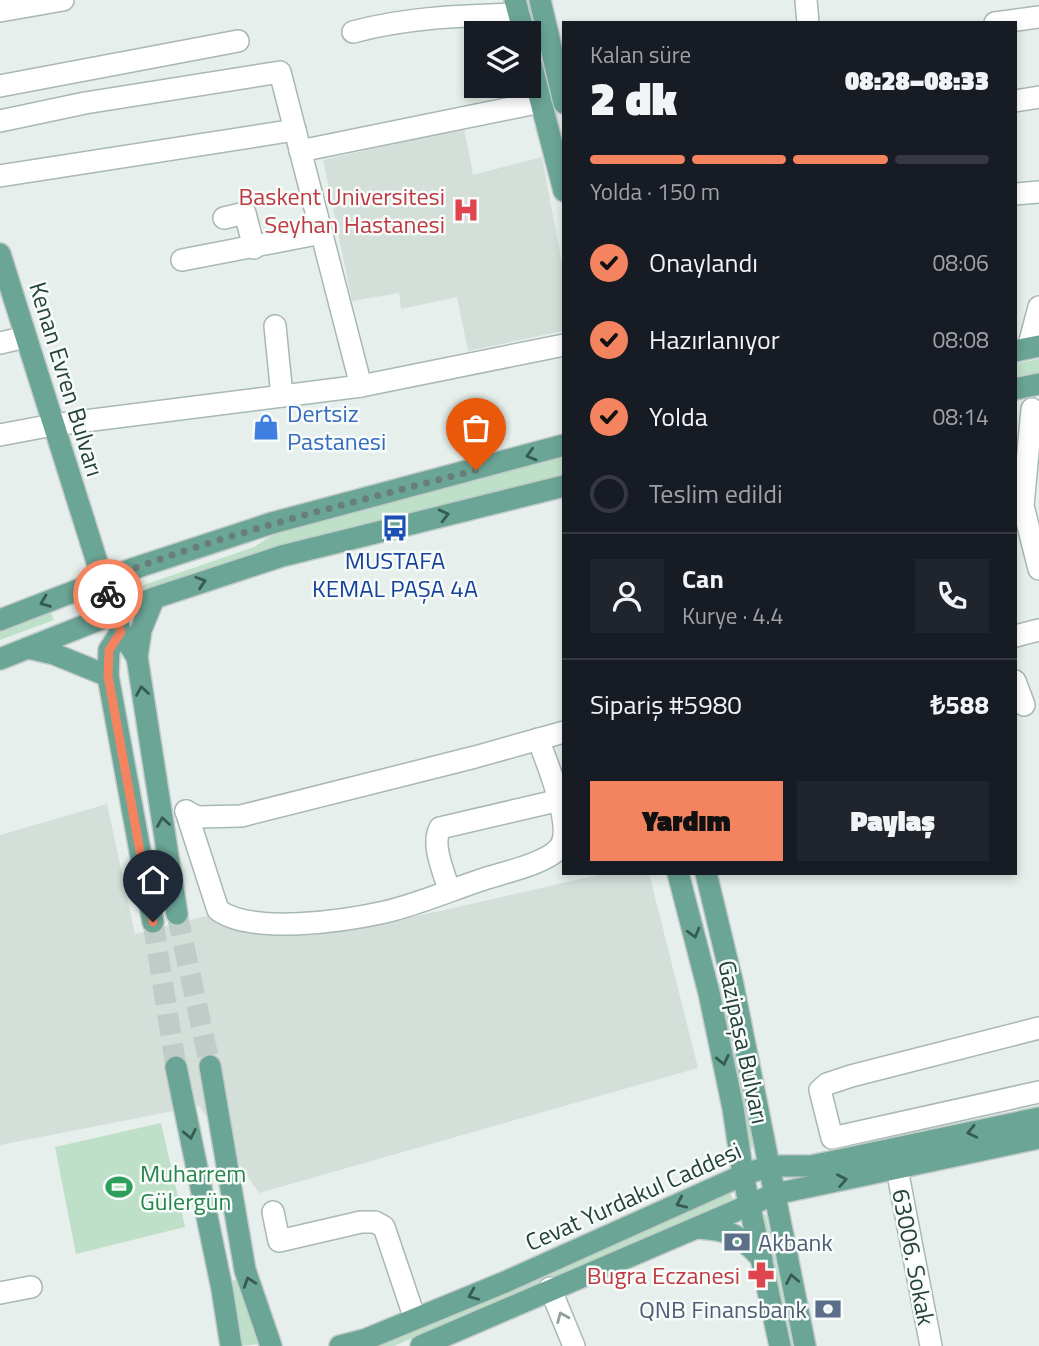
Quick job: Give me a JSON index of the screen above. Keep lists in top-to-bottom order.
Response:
{
  "streets": {
    "main road": ["Kenan Evren Bulvarı", "Gazipaşa Bulvarı", "Cevat Yurdakul Caddesi"],
    "street": ["63006. Sokak"]
  },
  "crossings": [
    ["Gazipaşa Bulvarı", "Cevat Yurdakul Caddesi"],
    ["Cevat Yurdakul Caddesi", "63006. Sokak"]
  ],
  "places": {
    "hospital": ["Baskent Universitesi Seyhan Hastanesi"],
    "shop": ["Dertsiz Pastanesi"],
    "bus stop": ["MUSTAFA KEMAL PAŞA 4A"],
    "sports": ["Muharrem Gülergün"],
    "bank": ["Akbank", "QNB Finansbank"],
    "pharmacy": ["Bugra Eczanesi"]
  },
  "page": {
    "heading": ["2 dk", "Kalan süre", "08:28–08:33"],
    "panel": [
      "Can",
      "Kurye · 4.4",
      "Sipariş #5980",
      "₺588"
    ],
    "bar": "Yolda · 150 m",
    "list": [
      ["Onaylandı", "08:06"],
      ["Hazırlanıyor", "08:08"],
      ["Yolda", "08:14"],
      "Teslim edildi"
    ],
    "buttons": ["Yardım", "Paylaş"]
  }
}
